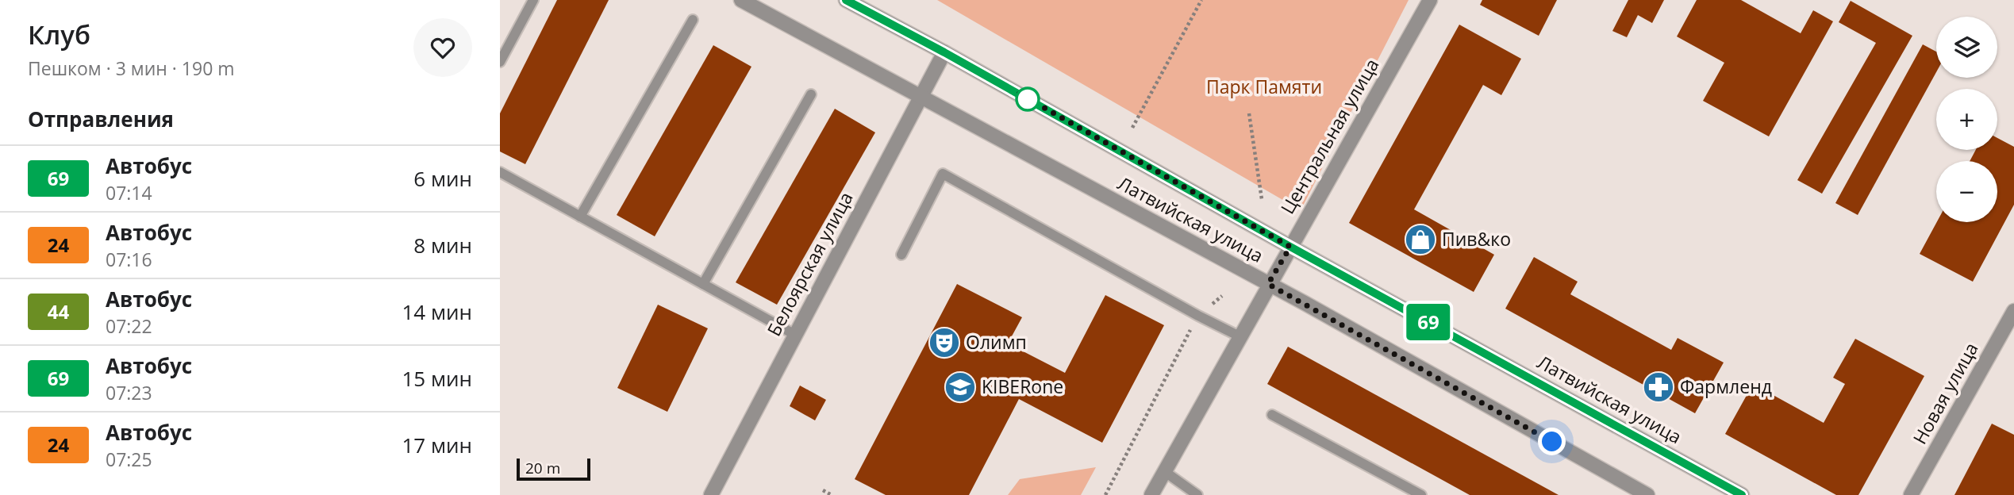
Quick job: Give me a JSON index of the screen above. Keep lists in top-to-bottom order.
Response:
{
  "streets": {
    "street": [
      "Центральная улица",
      "Латвийская улица",
      "Белоярская улица",
      "Новая улица"
    ]
  },
  "crossings": [
    ["Центральная улица", "Латвийская улица"],
    ["Латвийская улица", "Белоярская улица"]
  ],
  "parks": ["Парк Памяти"],
  "places": {
    "shop": ["Пив&ко"],
    "theatre": ["Олимп"],
    "school or university": ["KIBERone"],
    "pharmacy": ["Фармленд"]
  },
  "lines": ["bus line 69"],
  "scale_bar": "20 m",
  "page": {
    "heading": [
      ["Клуб", "Пешком · 3 мин · 190 m"],
      "Отправления"
    ],
    "on_map": "69",
    "map_buttons": ["+", "−"],
    "list": [
      {
        "mark": "69",
        "name": "Автобус",
        "note": "07:14",
        "value": "6 мин"
      },
      {
        "mark": "24",
        "name": "Автобус",
        "note": "07:16",
        "value": "8 мин"
      },
      {
        "mark": "44",
        "name": "Автобус",
        "note": "07:22",
        "value": "14 мин"
      },
      {
        "mark": "69",
        "name": "Автобус",
        "note": "07:23",
        "value": "15 мин"
      },
      {
        "mark": "24",
        "name": "Автобус",
        "note": "07:25",
        "value": "17 мин"
      }
    ],
    "scale": "20 m"
  }
}
